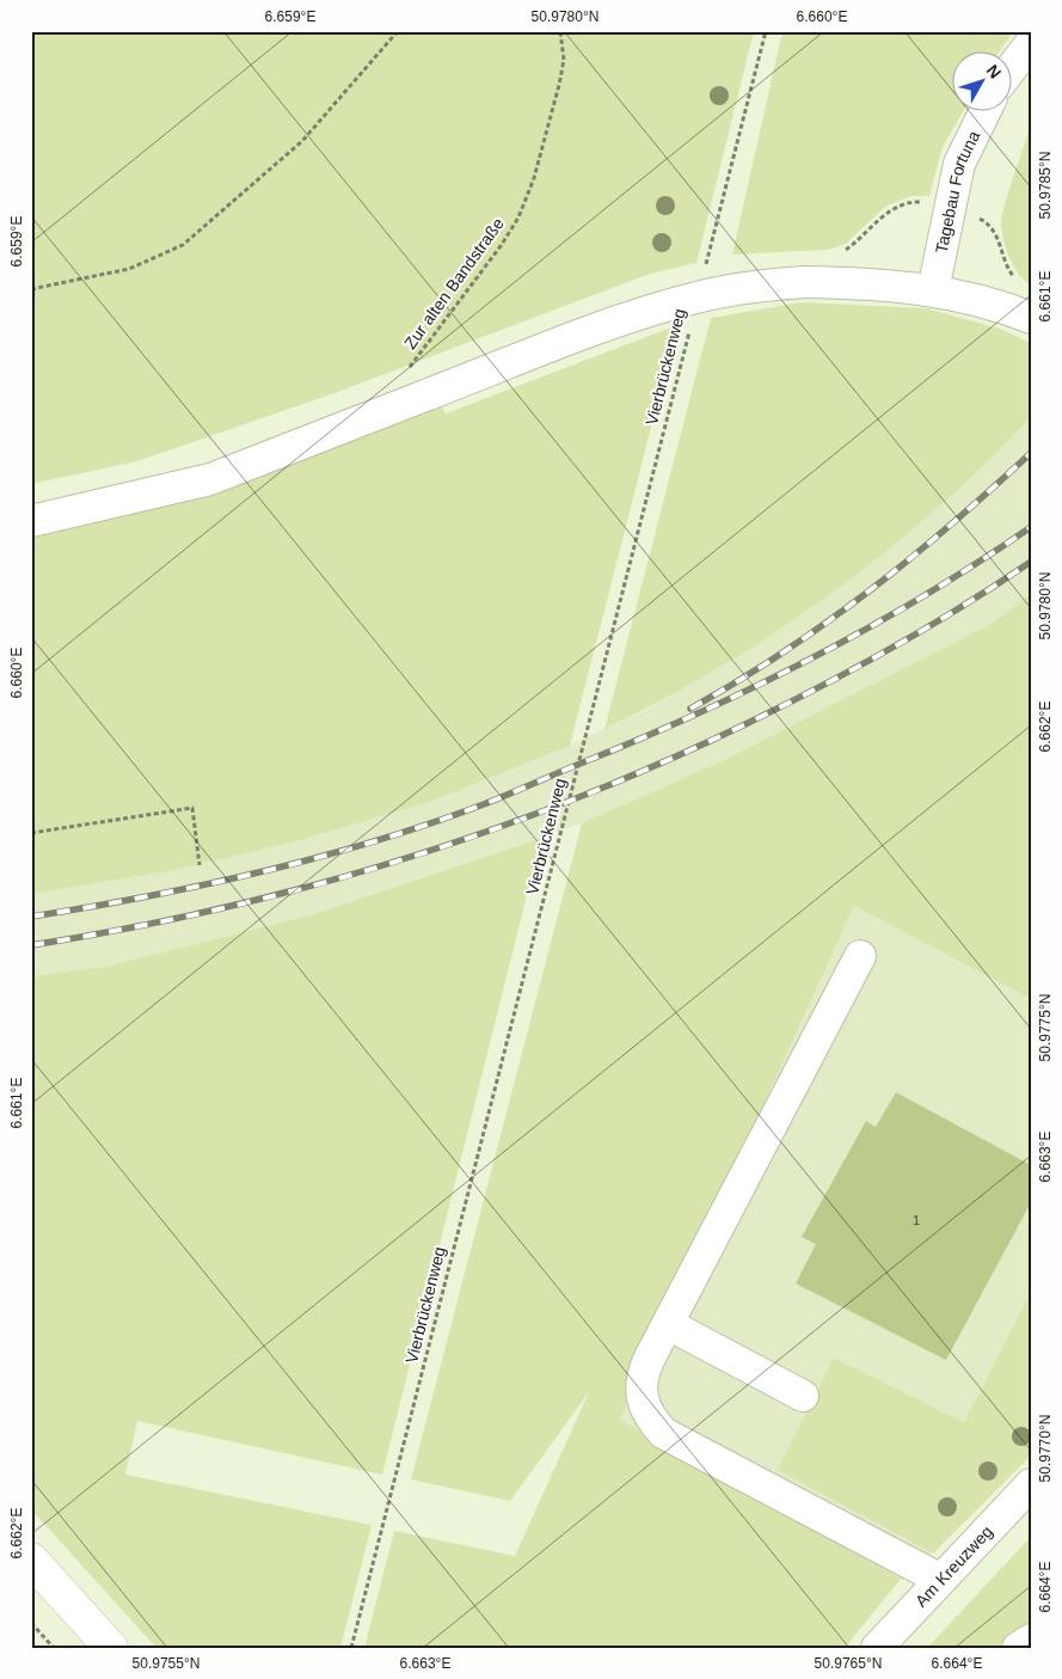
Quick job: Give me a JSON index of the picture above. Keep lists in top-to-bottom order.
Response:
{
  "streets": {
    "street": ["Tagebau Fortuna", "Am Kreuzweg"],
    "path": ["Zur alten Bandstraße", "Vierbrückenweg"]
  },
  "house_numbers": ["1"],
  "north": "top right",
  "coordinates": [
    "6.659°E",
    "50.9780°N",
    "6.660°E",
    "50.9785°N",
    "6.661°E",
    "6.662°E",
    "50.9775°N",
    "6.663°E",
    "50.9770°N",
    "6.664°E",
    "50.9755°N",
    "50.9765°N"
  ]
}
